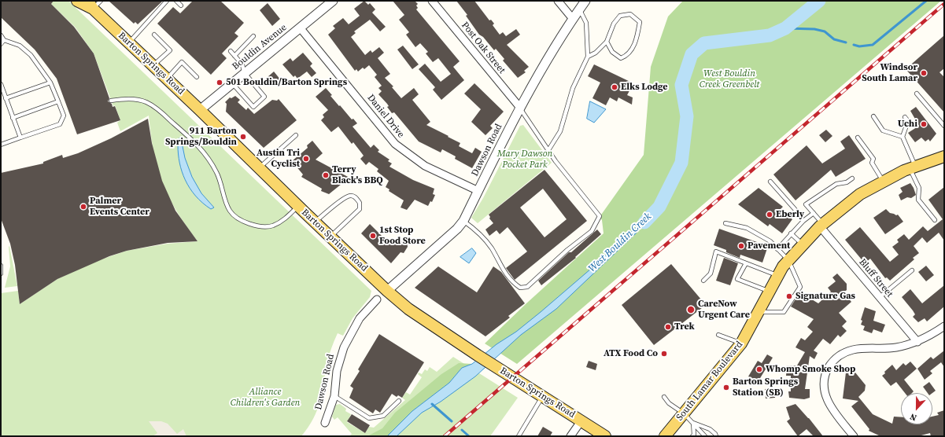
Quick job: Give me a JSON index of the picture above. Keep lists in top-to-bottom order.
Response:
{
  "streets": {
    "main road": ["Barton Springs Road", "South Lamar Boulevard"],
    "street": [
      "Bouldin Avenue",
      "Post Oak Street",
      "Daniel Drive",
      "Dawson Road",
      "Bluff Street"
    ]
  },
  "crossings": [
    ["Bouldin Avenue", "Barton Springs Road"],
    ["Bouldin Avenue", "Daniel Drive"],
    ["Post Oak Street", "Dawson Road"],
    ["Barton Springs Road", "Dawson Road"],
    ["Daniel Drive", "Dawson Road"],
    ["Bluff Street", "South Lamar Boulevard"]
  ],
  "water": ["West Bouldin Creek"],
  "parks": ["West Bouldin Creek Greenbelt", "Mary Dawson Pocket Park", "Alliance Children's Garden"],
  "places": [
    "Windsor South Lamar",
    "501 Bouldin/Barton Springs",
    "Elks Lodge",
    "Uchi",
    "911 Barton Springs/Bouldin",
    "Austin Tri Cyclist",
    "Terry Black's BBQ",
    "Palmer Events Center",
    "Eberly",
    "1st Stop Food Store",
    "Pavement",
    "Signature Gas",
    "CareNow Urgent Care",
    "Trek",
    "ATX Food Co",
    "Whomp Smoke Shop",
    "Barton Springs Station (SB)"
  ],
  "north": "bottom"
}
